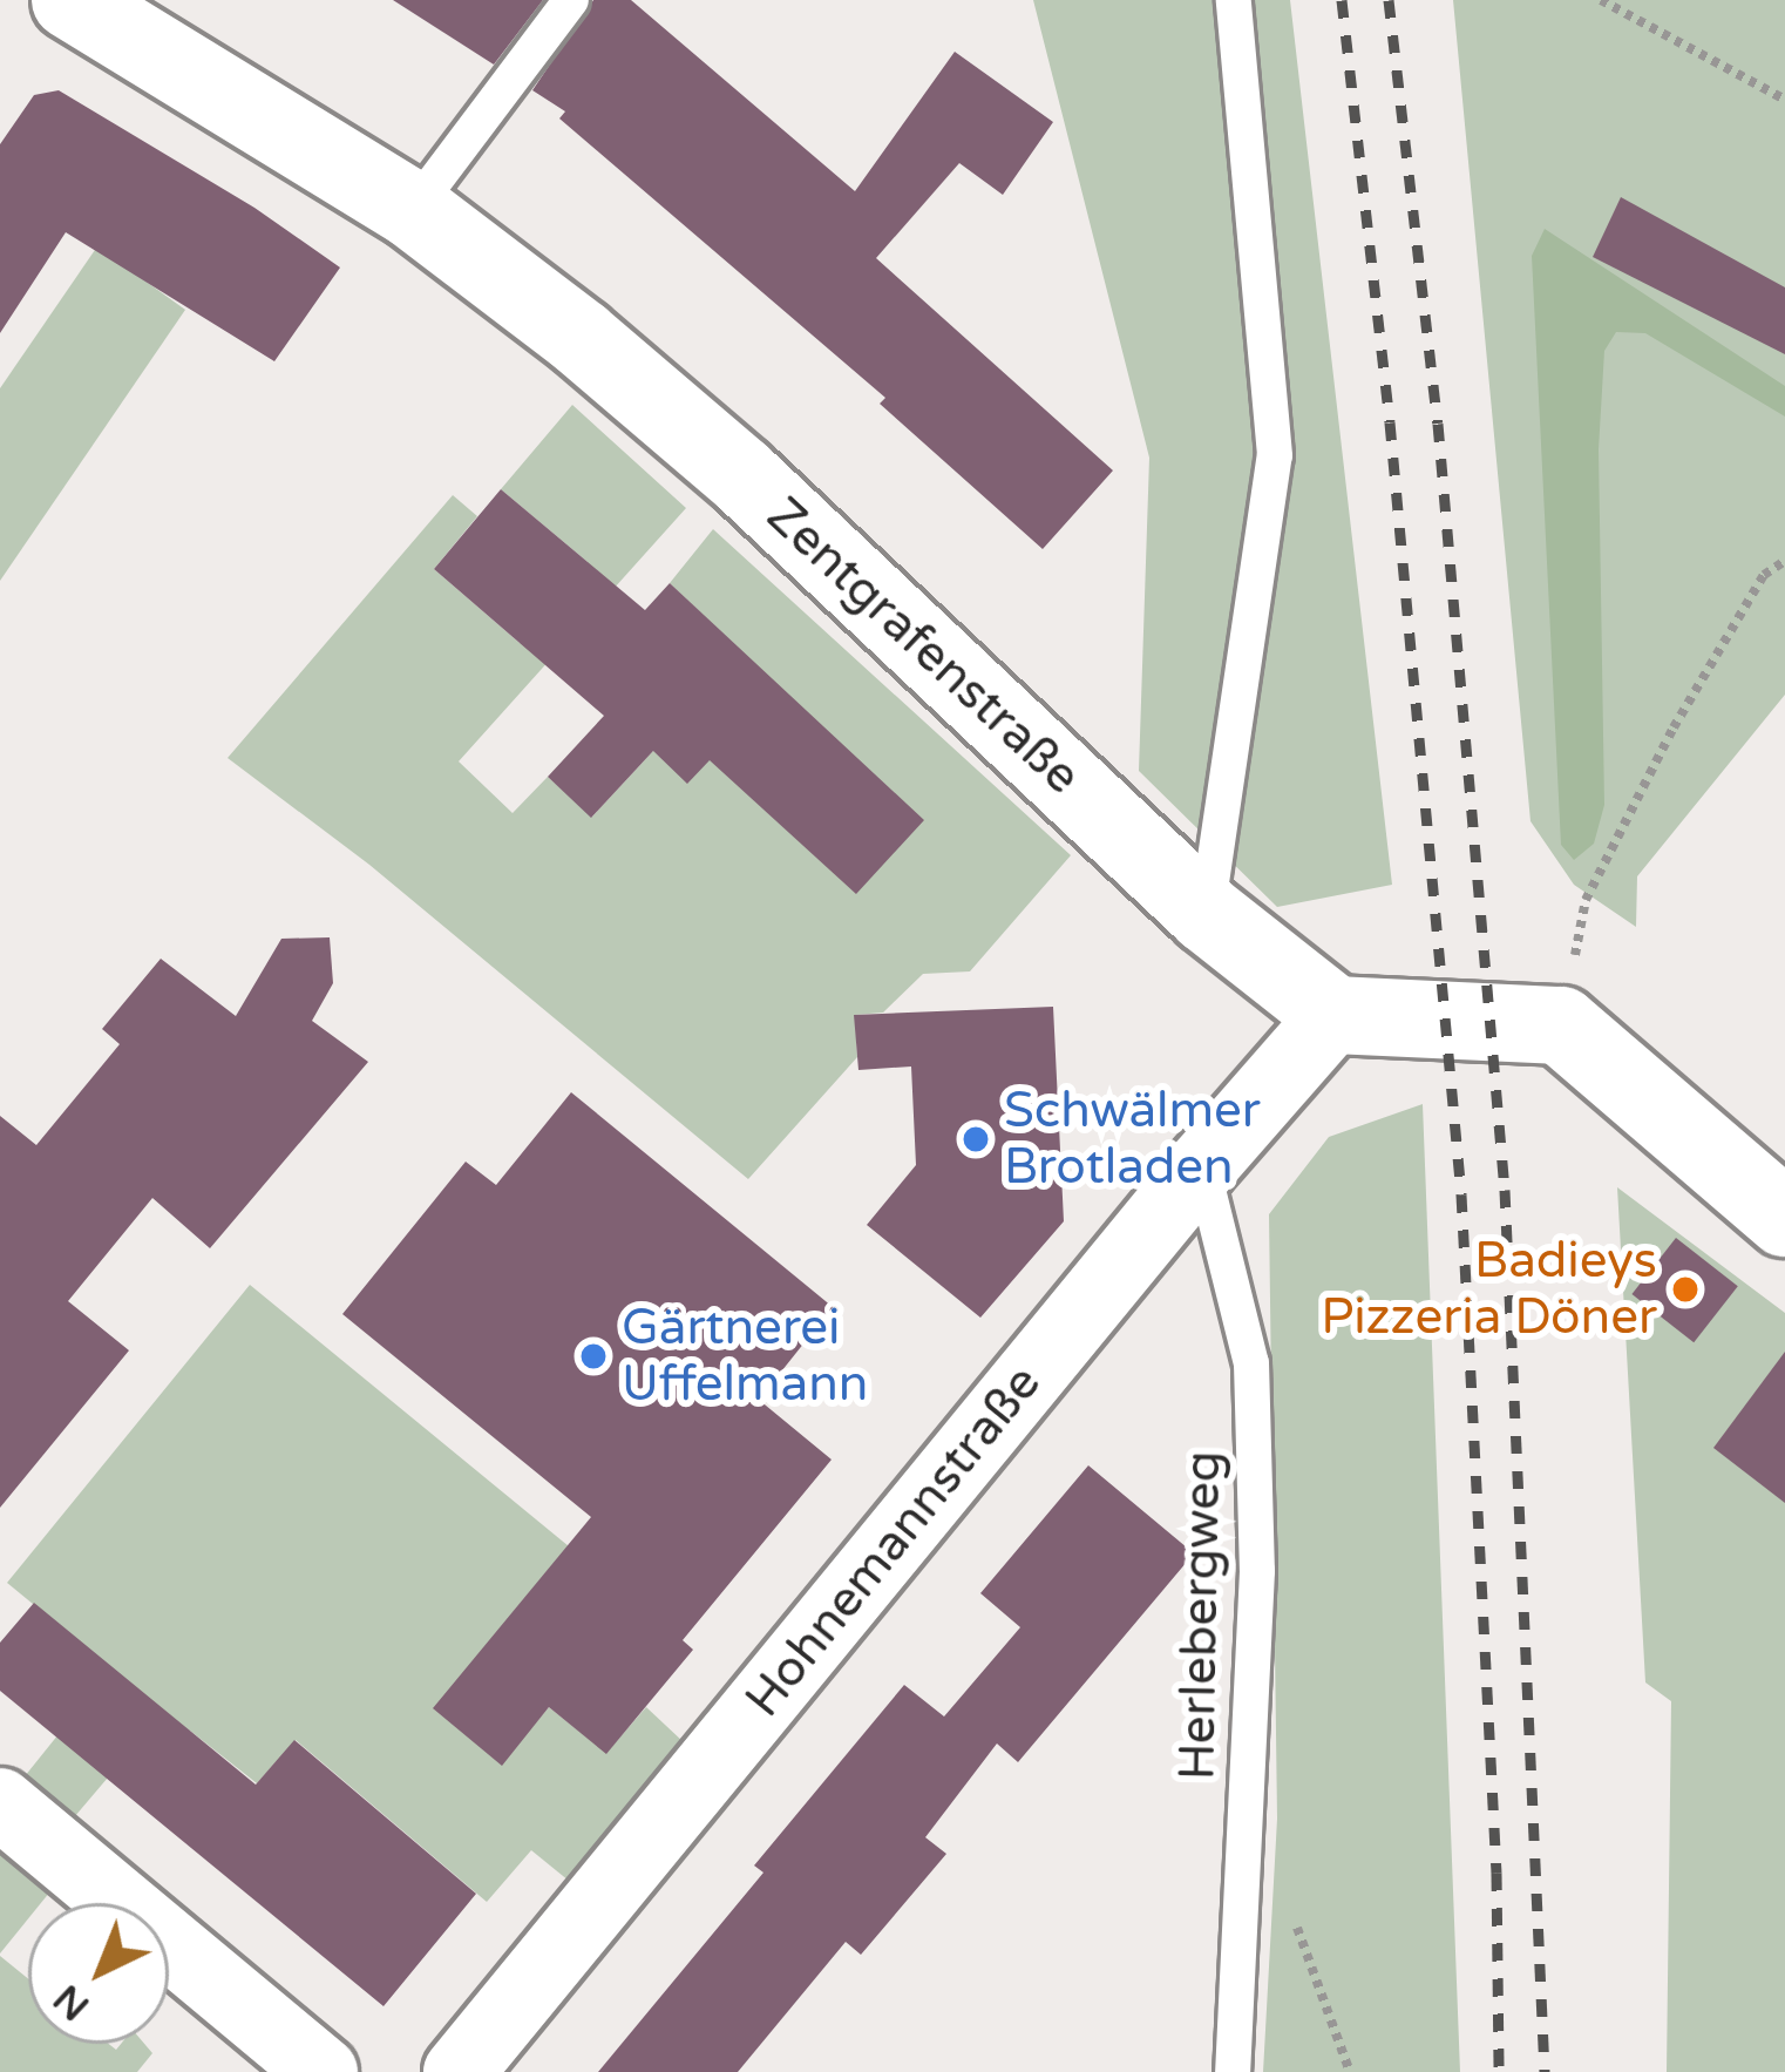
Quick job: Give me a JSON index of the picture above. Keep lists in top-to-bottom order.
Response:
{
  "streets": {
    "street": ["Zentgrafenstraße", "Hohnemannstraße"],
    "lane": ["Herlebergweg"]
  },
  "crossings": [
    ["Zentgrafenstraße", "Hohnemannstraße"],
    ["Hohnemannstraße", "Herlebergweg"]
  ],
  "places": ["Schwälmer Brotladen", "Badieys Pizzeria Döner", "Gärtnerei Uffelmann"],
  "north": "bottom left"
}
